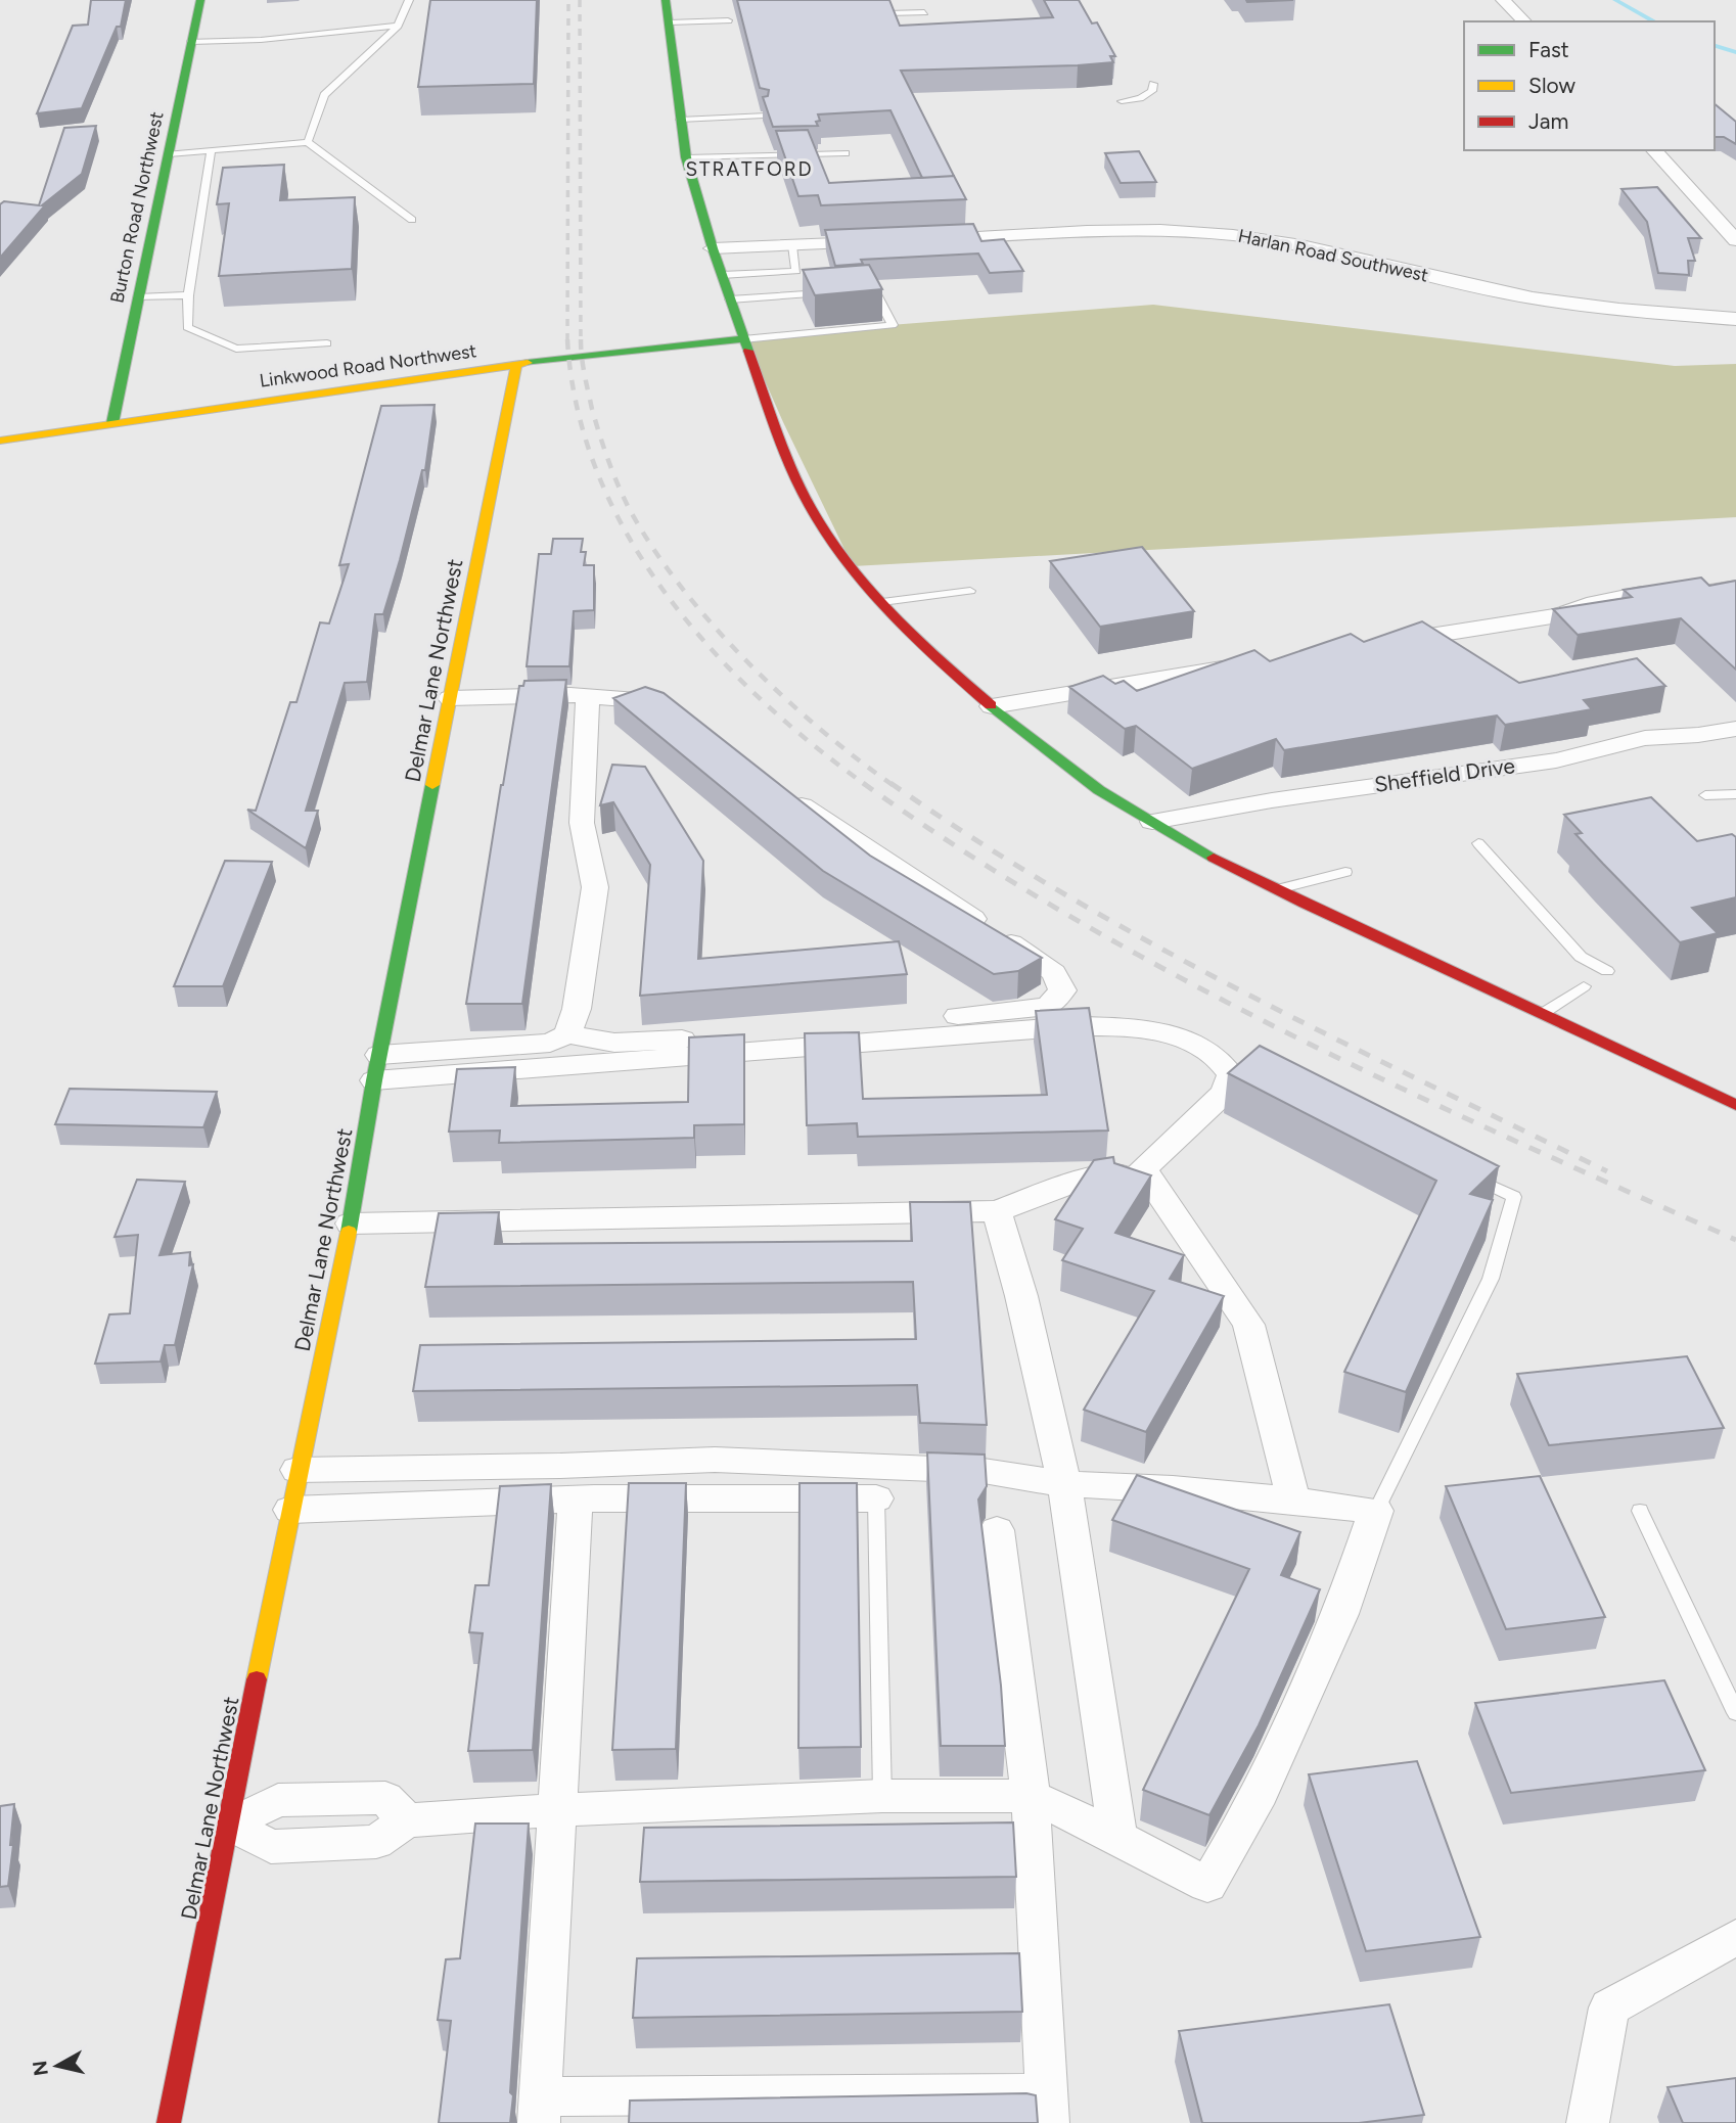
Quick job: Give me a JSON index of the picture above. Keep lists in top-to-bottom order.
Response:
{
  "streets": {
    "street": [
      "Burton Road Northwest",
      "Harlan Road Southwest",
      "Linkwood Road Northwest",
      "Delmar Lane Northwest",
      "Sheffield Drive"
    ]
  },
  "crossings": [
    ["Burton Road Northwest", "Linkwood Road Northwest"],
    ["Linkwood Road Northwest", "Delmar Lane Northwest"]
  ],
  "districts": ["STRATFORD"],
  "legend": ["Fast", "Slow", "Jam"],
  "north": "left"
}
